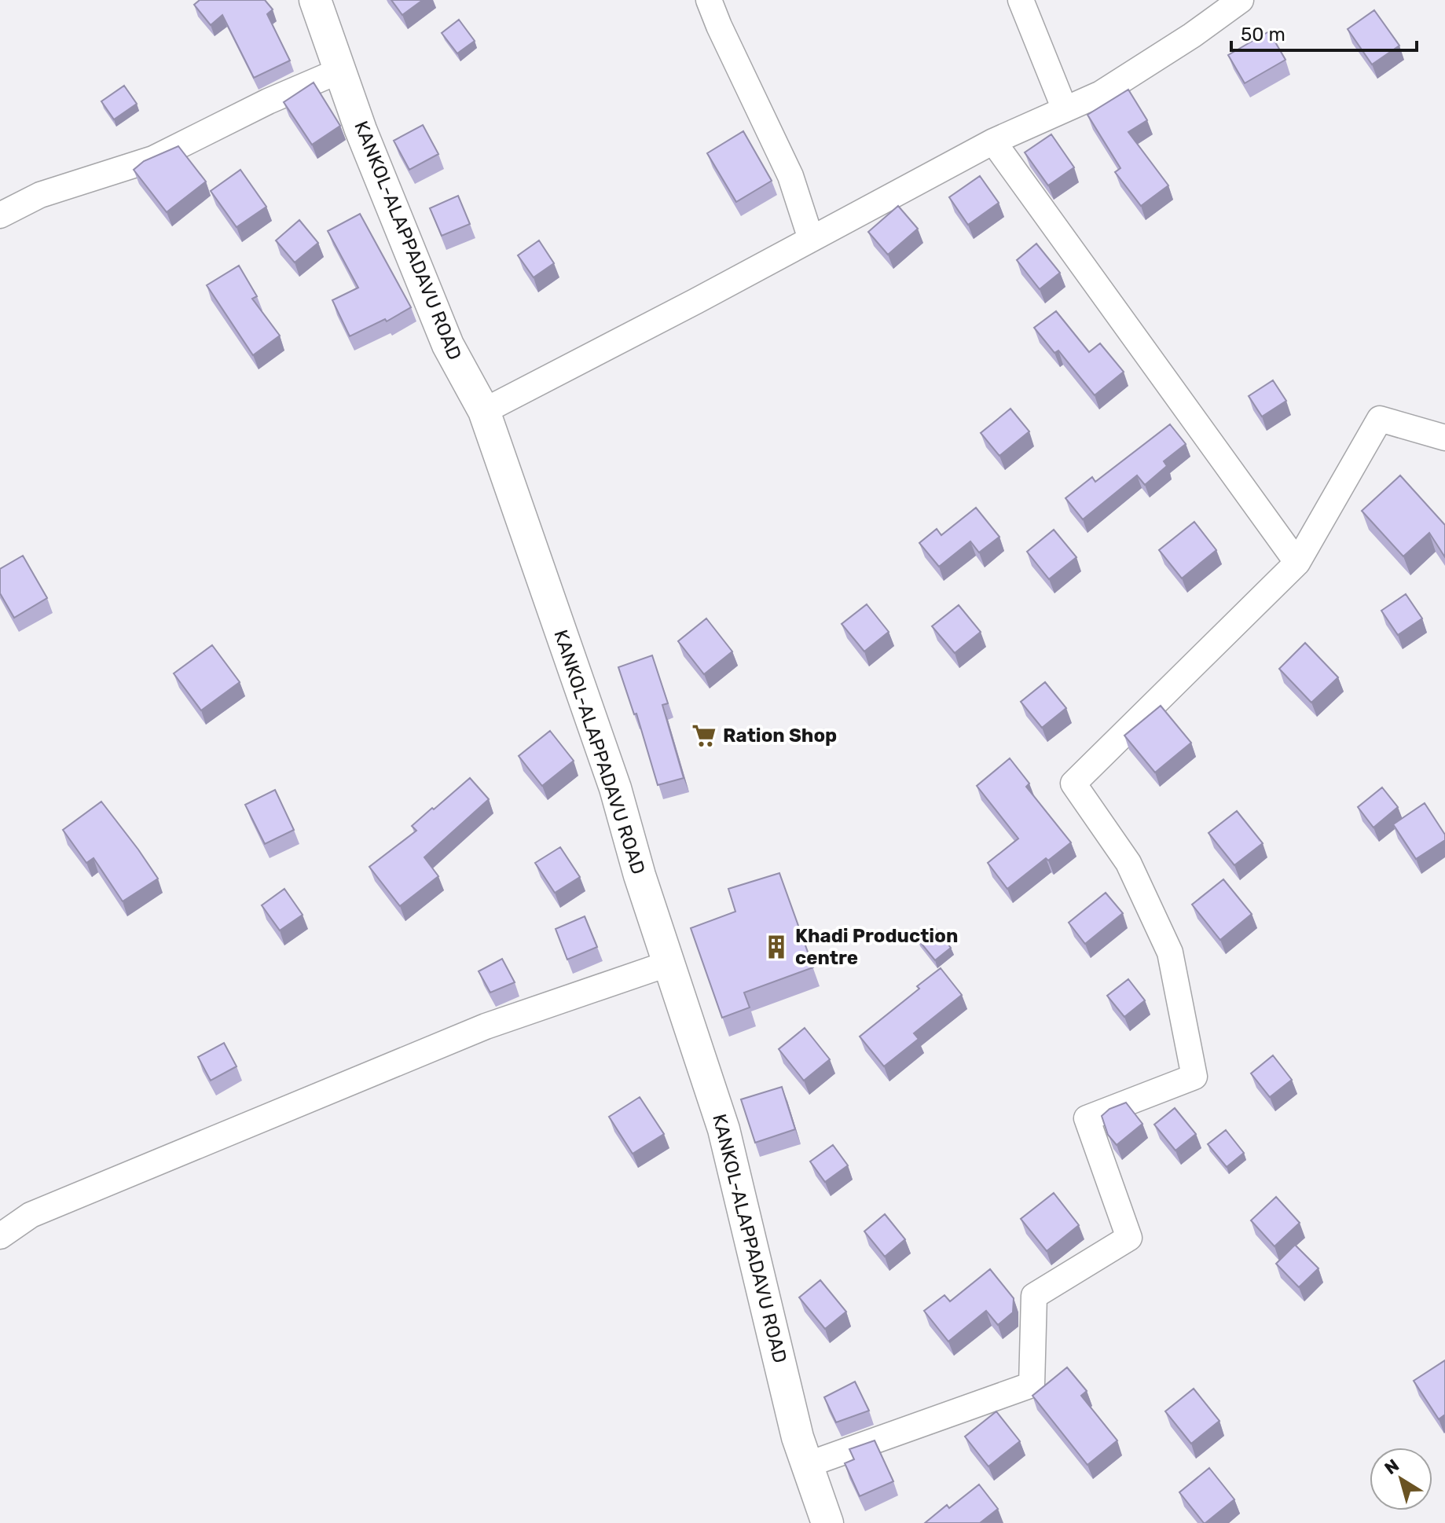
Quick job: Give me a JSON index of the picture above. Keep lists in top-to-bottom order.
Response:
{
  "streets": {
    "main road": ["KANKOL-ALAPPADAVU ROAD"]
  },
  "places": {
    "supermarket": ["Ration Shop"],
    "building": ["Khadi Production centre"]
  },
  "scale_bar": "50 m",
  "north": "top left"
}
